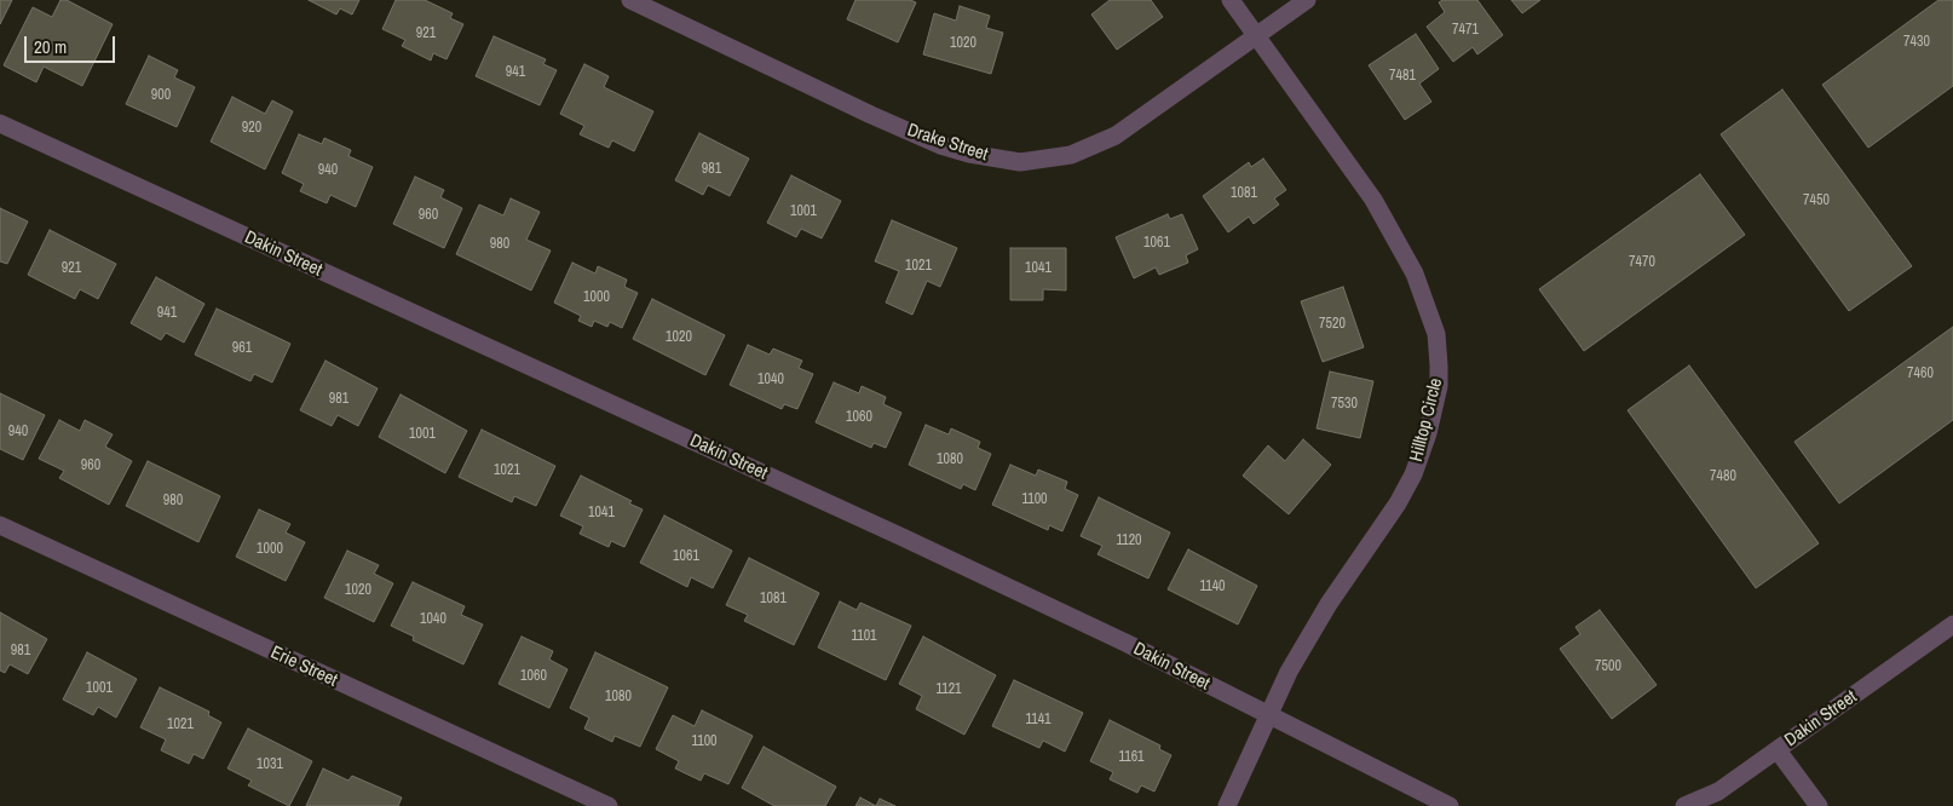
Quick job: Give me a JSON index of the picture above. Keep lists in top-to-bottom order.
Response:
{
  "streets": {
    "street": [
      "Drake Street",
      "Dakin Street",
      "Hilltop Circle",
      "Erie Street"
    ]
  },
  "crossings": [
    ["Drake Street", "Hilltop Circle"],
    ["Dakin Street", "Hilltop Circle"]
  ],
  "house_numbers": [
    "7471",
    "921",
    "7430",
    "1020",
    "941",
    "7481",
    "900",
    "920",
    "981",
    "940",
    "1081",
    "7450",
    "1001",
    "960",
    "1061",
    "980",
    "7470",
    "1021",
    "921",
    "1041",
    "1000",
    "941",
    "7520",
    "1020",
    "961",
    "7460",
    "1040",
    "981",
    "7530",
    "1060",
    "940",
    "1001",
    "1080",
    "960",
    "1021",
    "7480",
    "1100",
    "980",
    "1041",
    "1120",
    "1000",
    "1061",
    "1140",
    "1020",
    "1081",
    "1040",
    "1101",
    "981",
    "7500",
    "1060",
    "1001",
    "1121",
    "1080",
    "1141",
    "1021",
    "1100",
    "1161",
    "1031"
  ],
  "scale_bar": "20 m"
}
